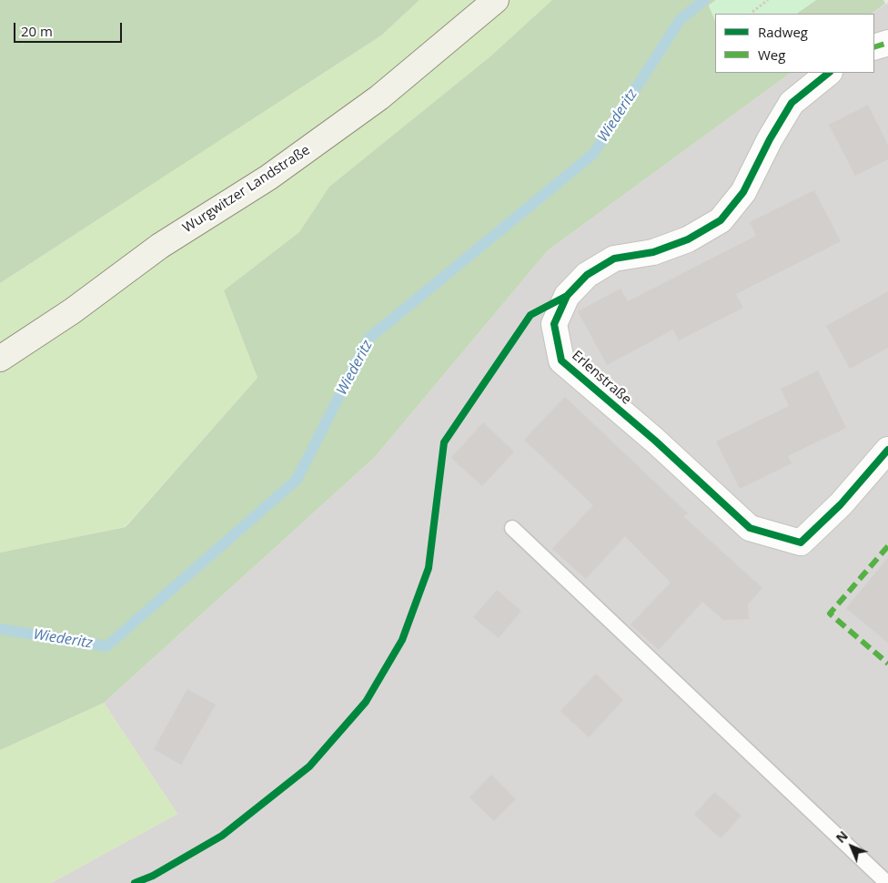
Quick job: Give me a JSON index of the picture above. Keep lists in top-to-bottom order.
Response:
{
  "streets": {
    "main road": ["Wurgwitzer Landstraße"],
    "street": ["Erlenstraße"]
  },
  "water": ["Wiederitz"],
  "legend": ["Radweg", "Weg"],
  "scale_bar": "20 m",
  "north": "top left"
}
